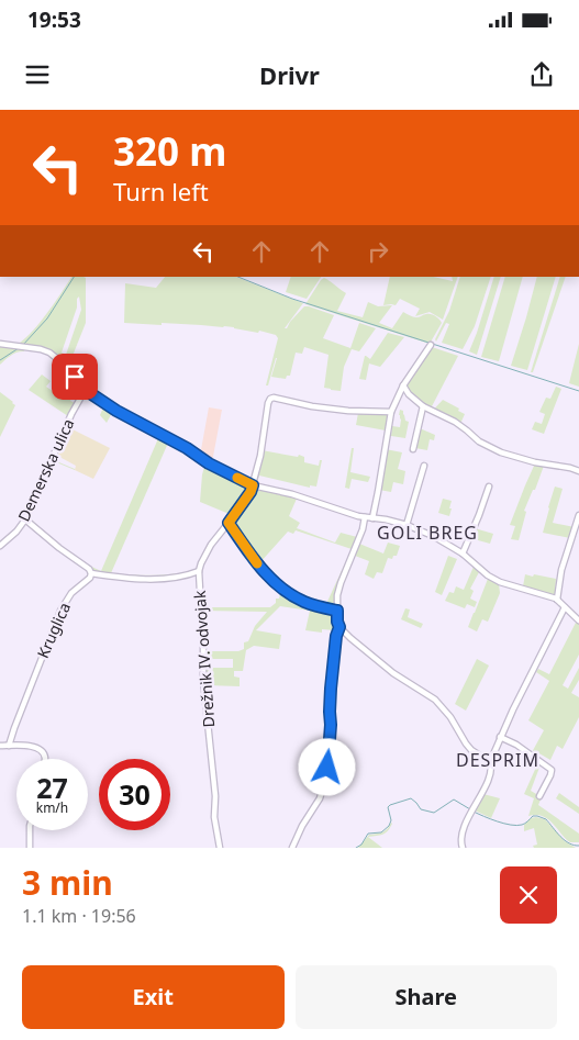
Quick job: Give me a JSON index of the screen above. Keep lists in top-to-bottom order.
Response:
{
  "streets": {
    "street": ["Demerska ulica", "Kruglica", "Drežnik IV. odvojak"]
  },
  "districts": ["GOLI BREG", "DESPRIM"],
  "page": {
    "status": "19:53",
    "header": "Drivr",
    "turn": ["320 m", "Turn left"],
    "speed": "27 km/h",
    "limit": "30",
    "heading": ["3 min", "1.1 km · 19:56"],
    "buttons": ["Exit", "Share"]
  }
}
